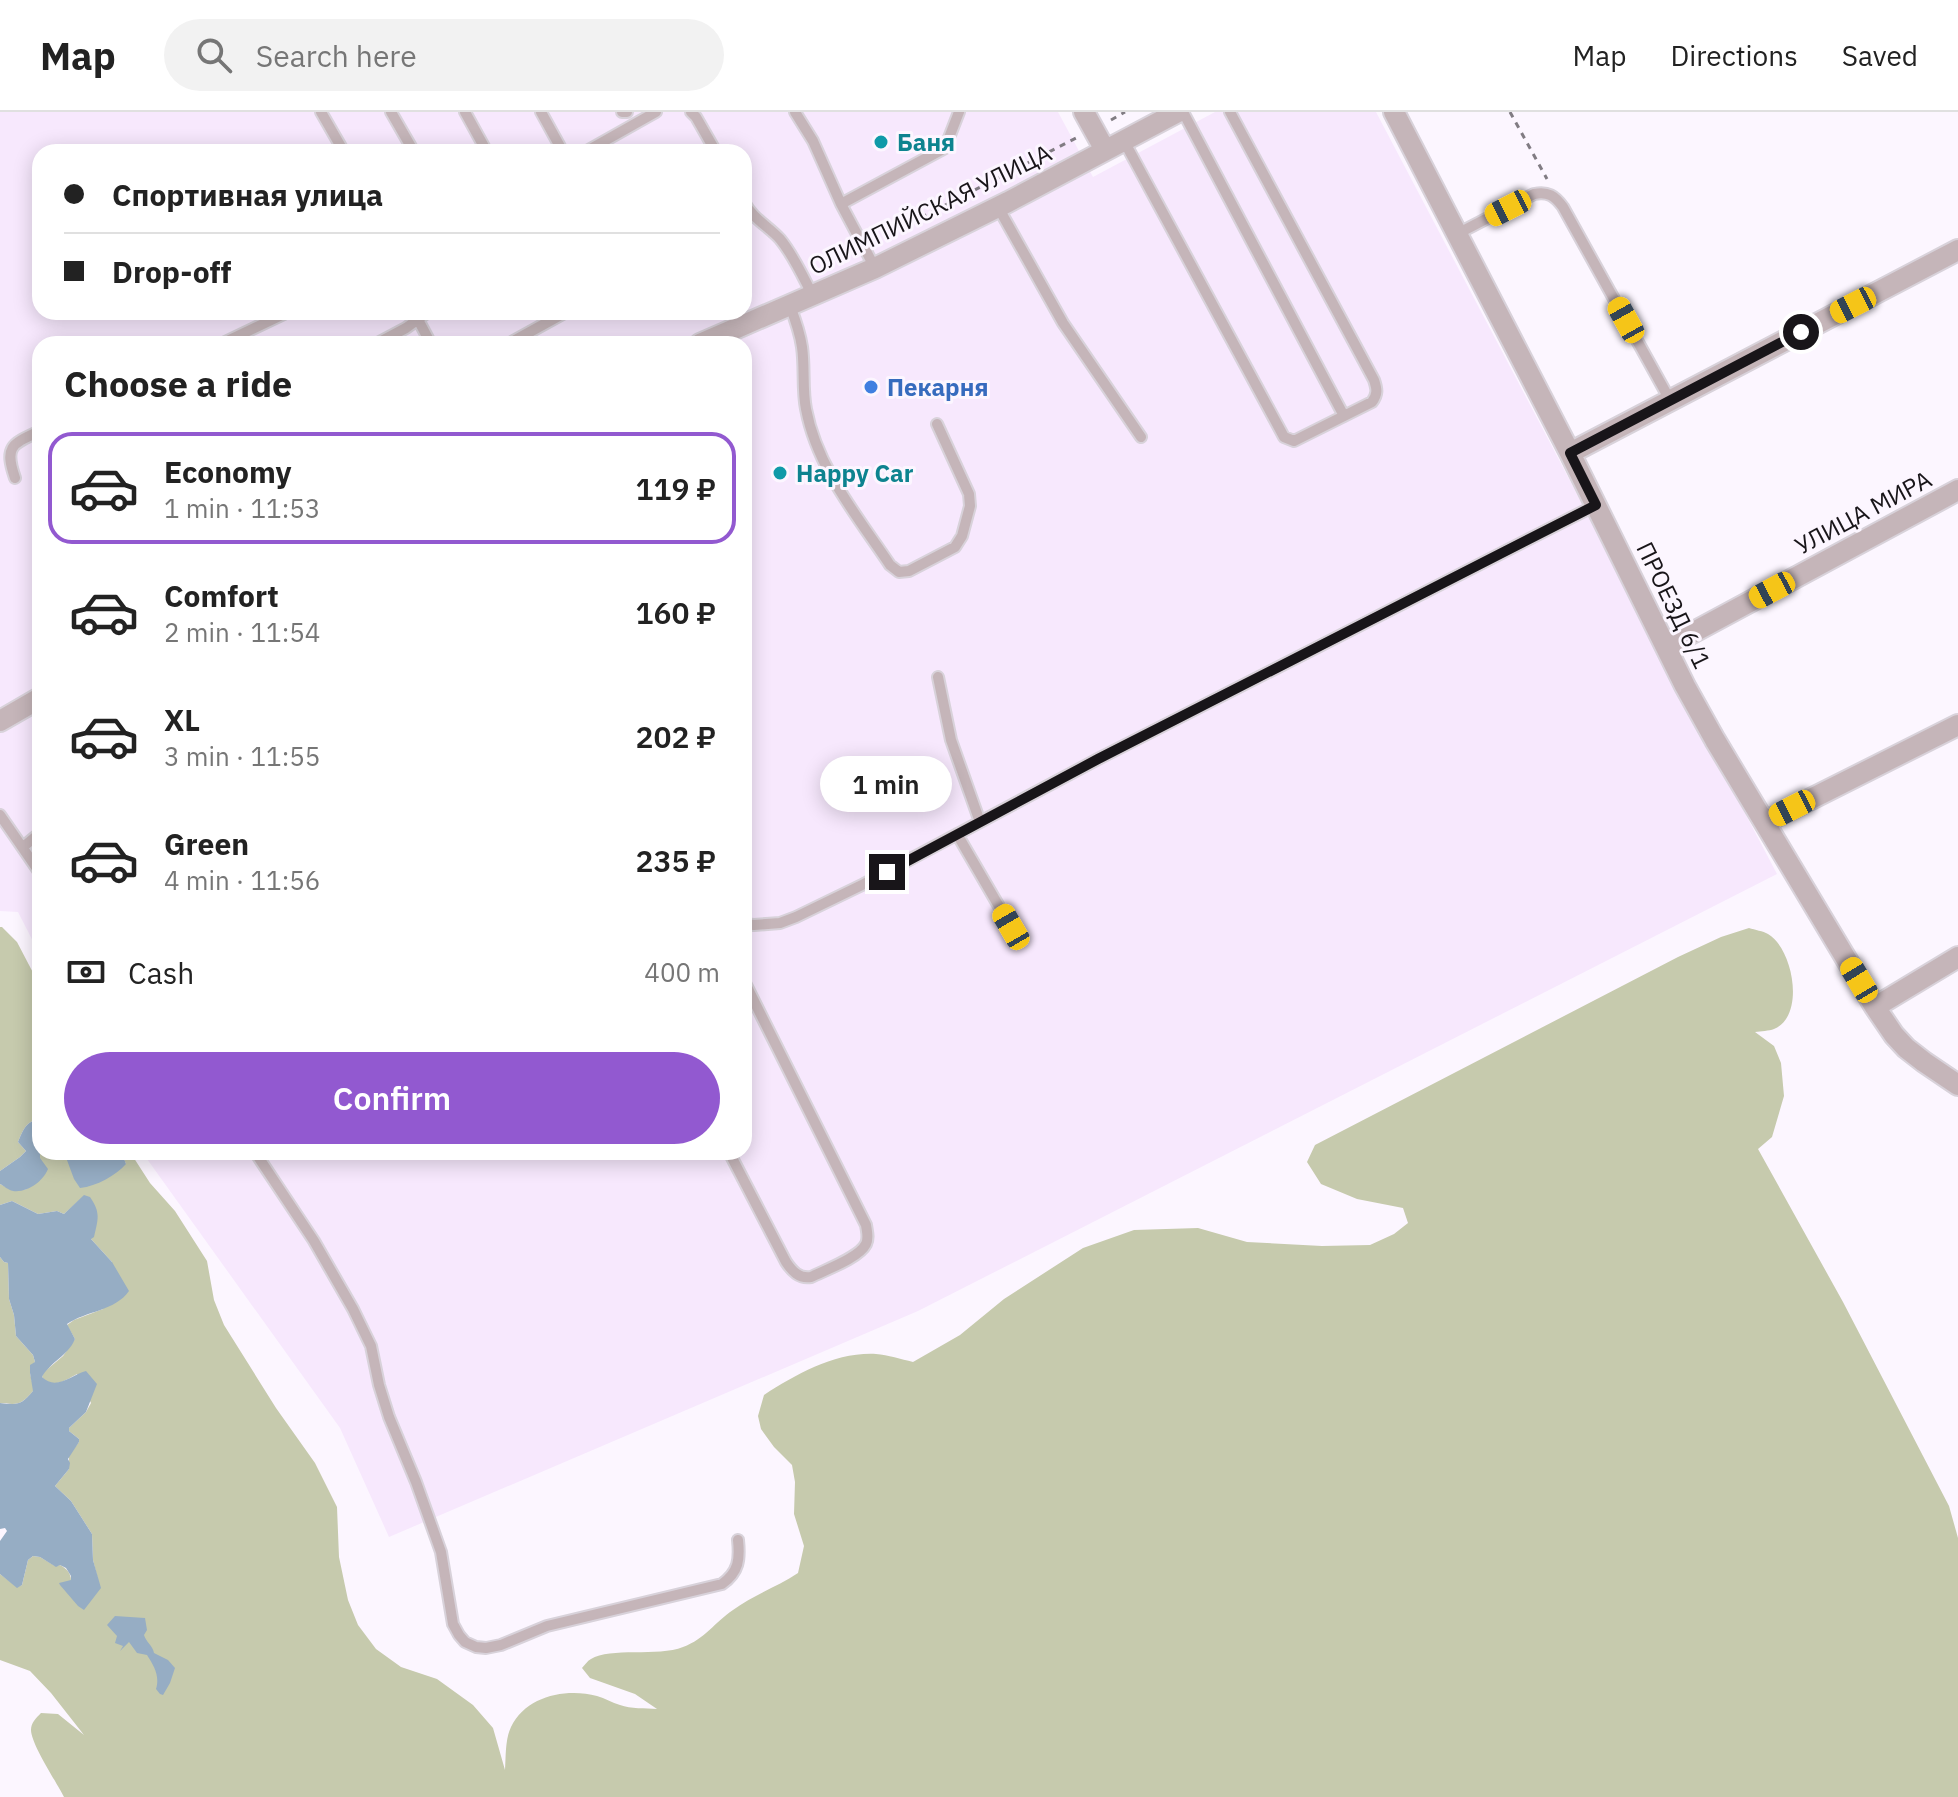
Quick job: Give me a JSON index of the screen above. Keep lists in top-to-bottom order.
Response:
{
  "streets": {
    "street": ["ОЛИМПИЙСКАЯ УЛИЦА", "УЛИЦА МИРА", "ПРОЕЗД 6/1"]
  },
  "crossings": [
    ["УЛИЦА МИРА", "ПРОЕЗД 6/1"]
  ],
  "places": ["Баня", "Пекарня", "Happy Car"],
  "page": {
    "header": "Map",
    "search": "Search here",
    "nav": ["Map", "Directions", "Saved"],
    "banner": ["Спортивная улица", "Drop-off"],
    "heading": "Choose a ride",
    "list": [
      {
        "name": "Economy",
        "note": "1 min · 11:53",
        "value": "119 ₽"
      },
      {
        "name": "Comfort",
        "note": "2 min · 11:54",
        "value": "160 ₽"
      },
      {
        "name": "XL",
        "note": "3 min · 11:55",
        "value": "202 ₽"
      },
      {
        "name": "Green",
        "note": "4 min · 11:56",
        "value": "235 ₽"
      }
    ],
    "bubble": "1 min",
    "pay": ["Cash", "400 m"],
    "buttons": "Confirm"
  }
}
